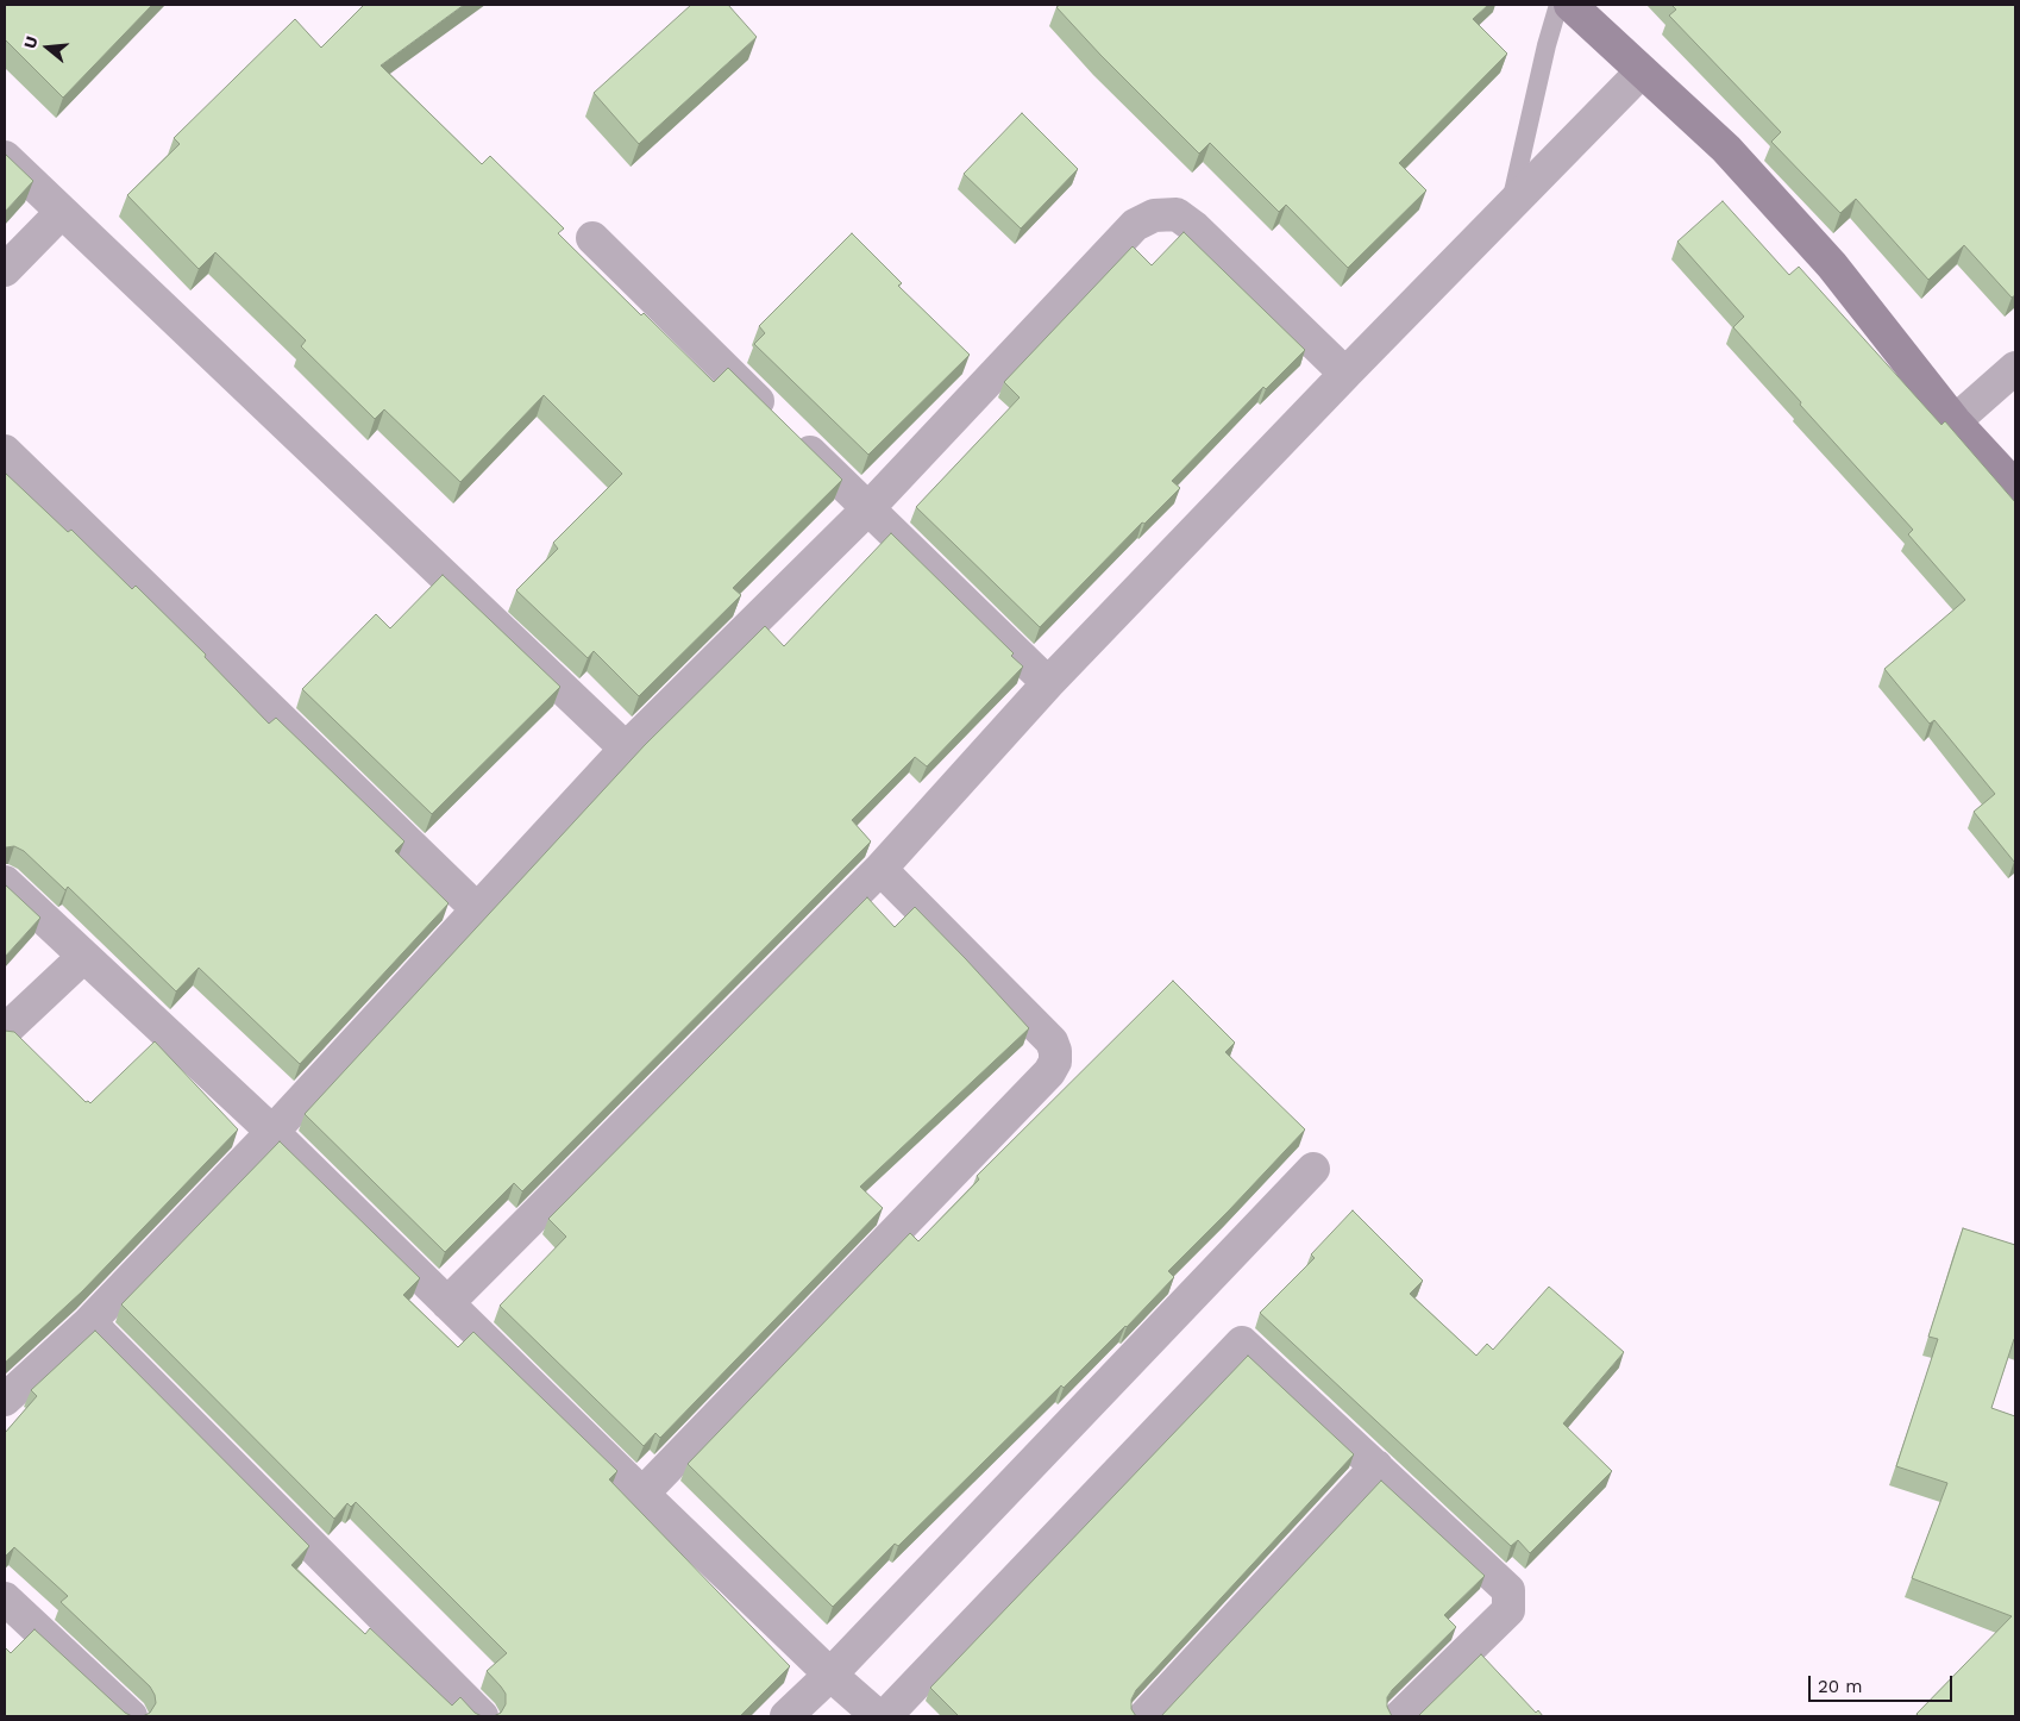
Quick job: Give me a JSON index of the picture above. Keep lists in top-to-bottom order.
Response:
{
  "scale_bar": "20 m",
  "north": "left"
}
